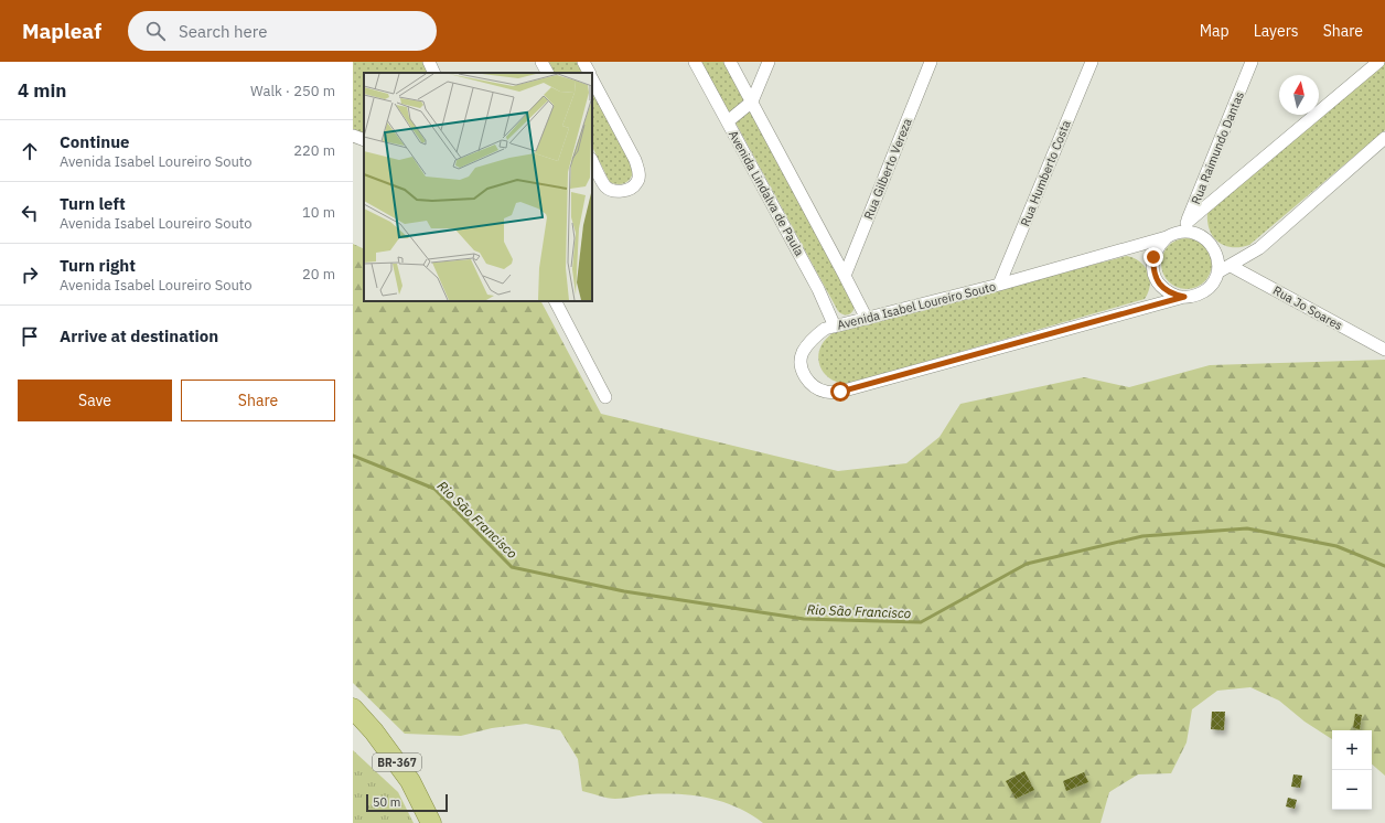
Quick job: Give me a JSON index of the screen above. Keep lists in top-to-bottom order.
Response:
{
  "streets": {
    "main road": ["BR-367"],
    "street": [
      "Rua Raimundo Dantas",
      "Rua Gilberto Vereza",
      "Rua Humberto Costa",
      "Avenida Lindalva de Paula",
      "Avenida Isabel Loureiro Souto",
      "Rua Jo Soares"
    ]
  },
  "crossings": [
    ["Rua Raimundo Dantas", "Avenida Isabel Loureiro Souto"],
    ["Rua Humberto Costa", "Avenida Isabel Loureiro Souto"],
    ["Avenida Lindalva de Paula", "Avenida Isabel Loureiro Souto"]
  ],
  "water": ["Rio São Francisco"],
  "scale_bar": "50 m",
  "north": "top",
  "page": {
    "header": "Mapleaf",
    "search": "Search here",
    "nav": ["Map", "Layers", "Share"],
    "heading": ["4 min", "Walk · 250 m"],
    "list": [
      ["Continue", "Avenida Isabel Loureiro Souto", "220 m"],
      ["Turn left", "Avenida Isabel Loureiro Souto", "10 m"],
      ["Turn right", "Avenida Isabel Loureiro Souto", "20 m"],
      "Arrive at destination"
    ],
    "buttons": ["Save", "Share"],
    "map_buttons": ["+", "−"],
    "scale": "50 m"
  }
}
